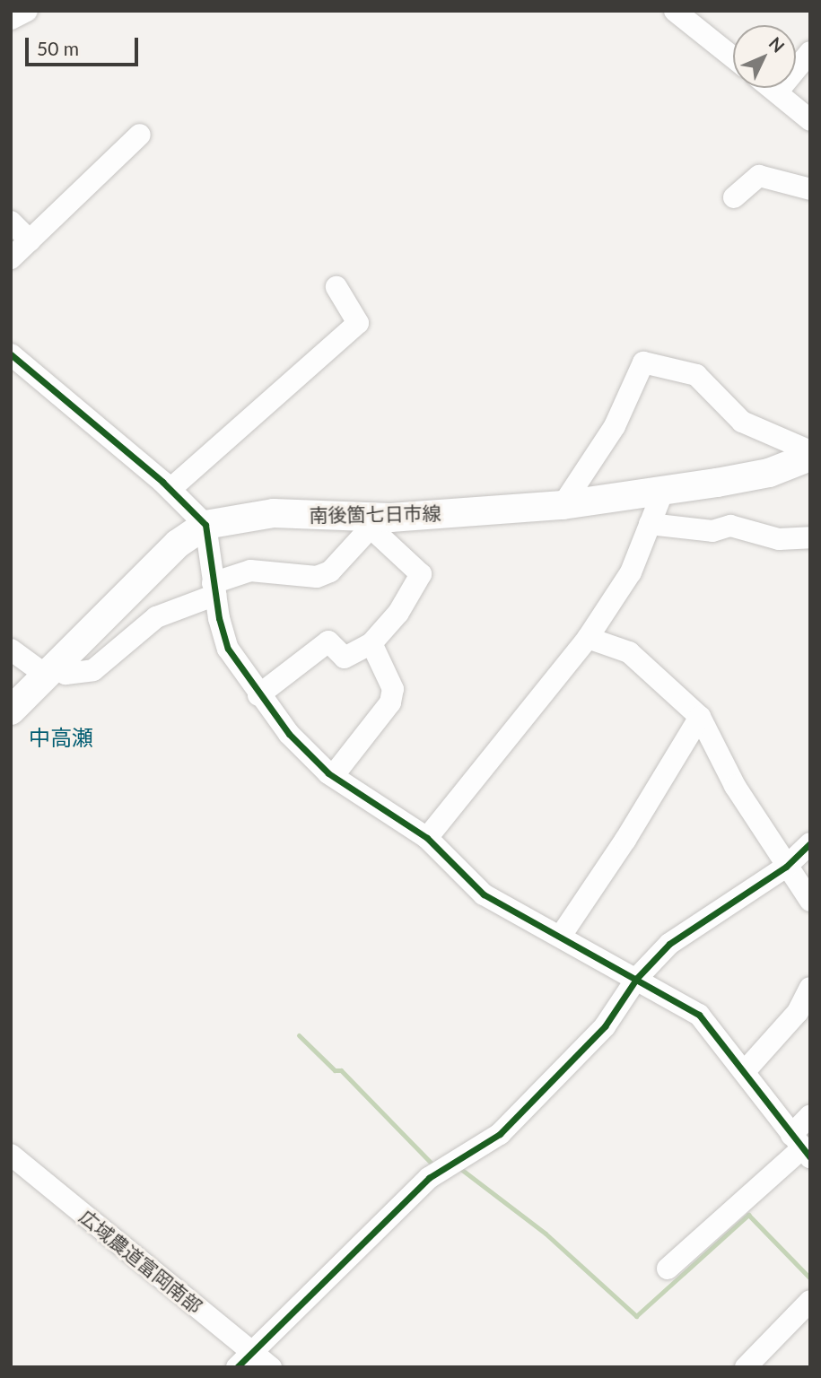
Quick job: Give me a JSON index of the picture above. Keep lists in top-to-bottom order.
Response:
{
  "streets": {
    "main road": ["南後箇七日市線"],
    "street": ["広域農道富岡南部"]
  },
  "districts": ["中高瀬"],
  "scale_bar": "50 m",
  "north": "top right"
}
